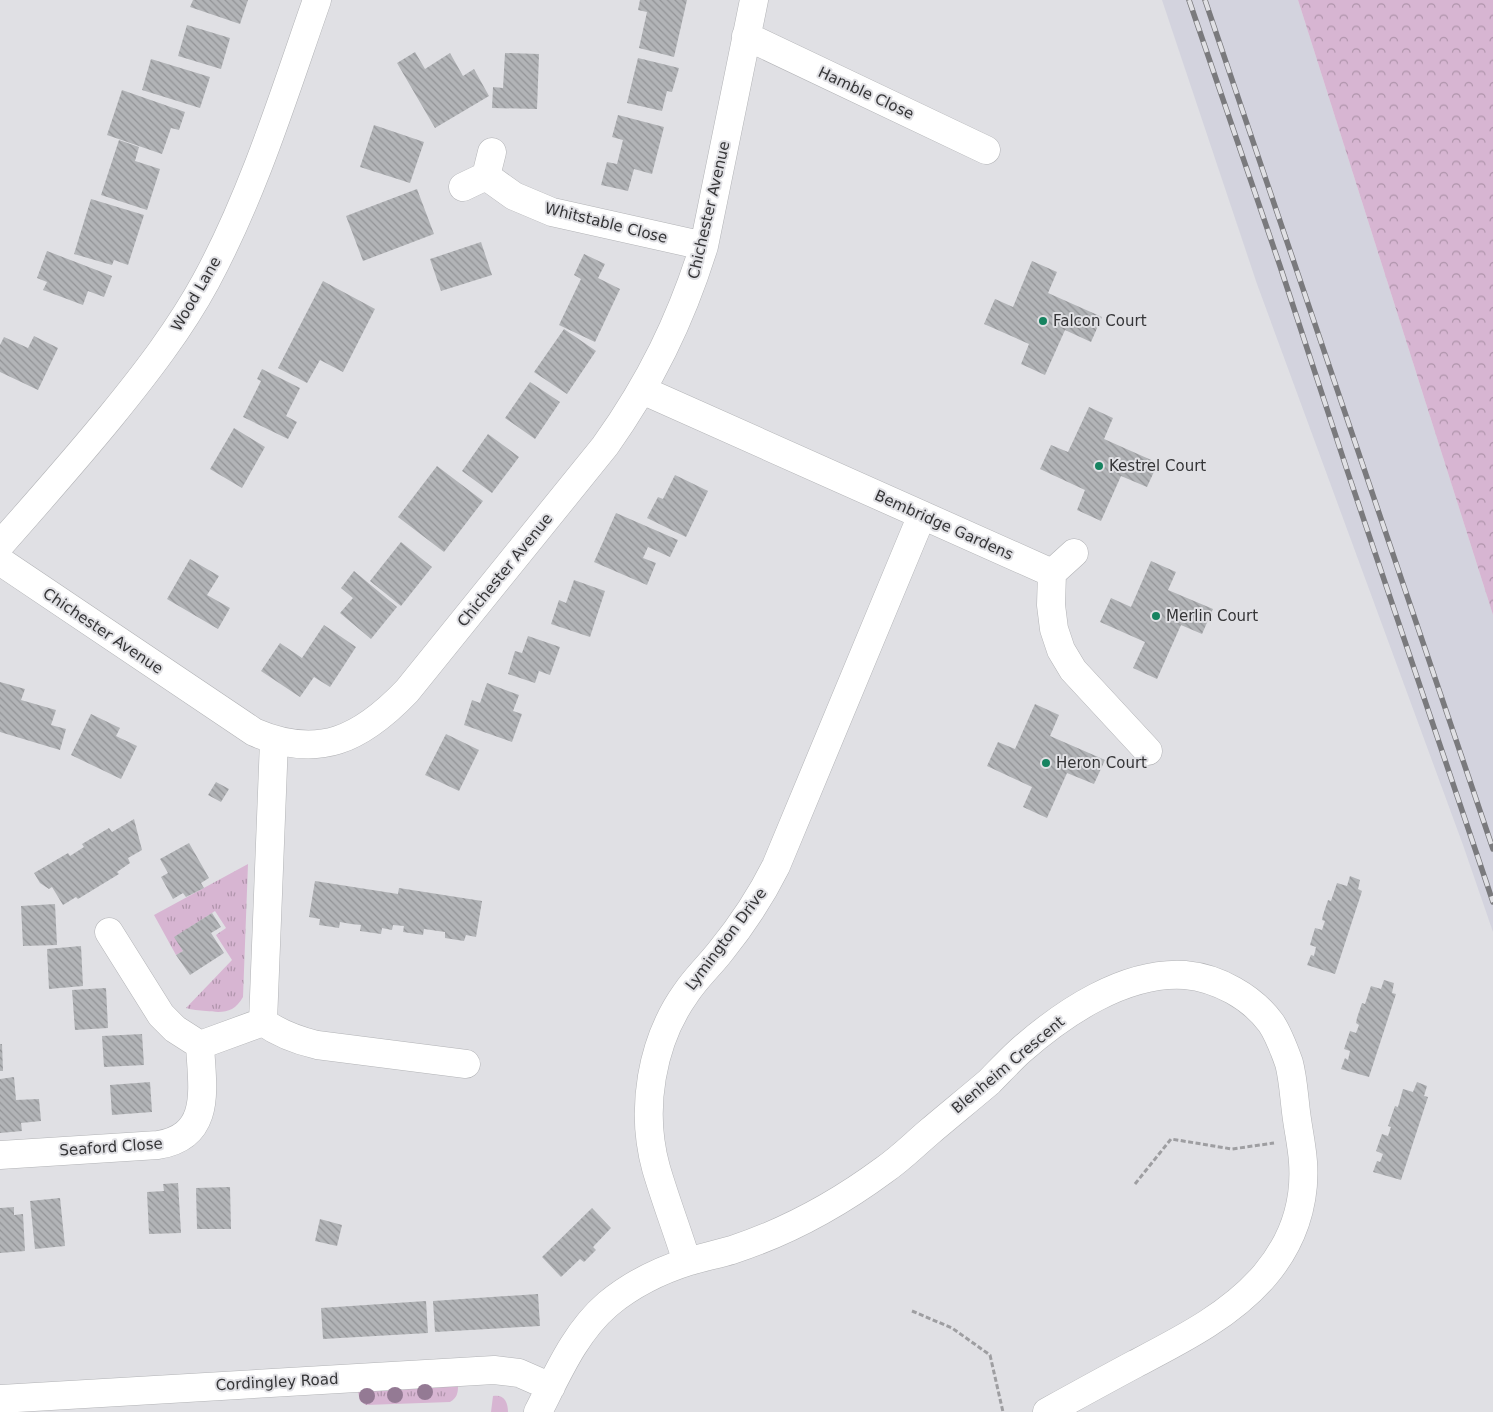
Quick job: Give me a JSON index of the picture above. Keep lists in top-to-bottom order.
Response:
{
  "streets": {
    "street": [
      "Hamble Close",
      "Chichester Avenue",
      "Whitstable Close",
      "Wood Lane",
      "Bembridge Gardens",
      "Lymington Drive",
      "Blenheim Crescent",
      "Seaford Close",
      "Cordingley Road"
    ]
  },
  "crossings": [
    ["Hamble Close", "Chichester Avenue"],
    ["Chichester Avenue", "Whitstable Close"],
    ["Chichester Avenue", "Bembridge Gardens"],
    ["Bembridge Gardens", "Lymington Drive"],
    ["Lymington Drive", "Blenheim Crescent"],
    ["Blenheim Crescent", "Cordingley Road"]
  ],
  "places": [
    "Falcon Court",
    "Kestrel Court",
    "Merlin Court",
    "Heron Court"
  ]
}
